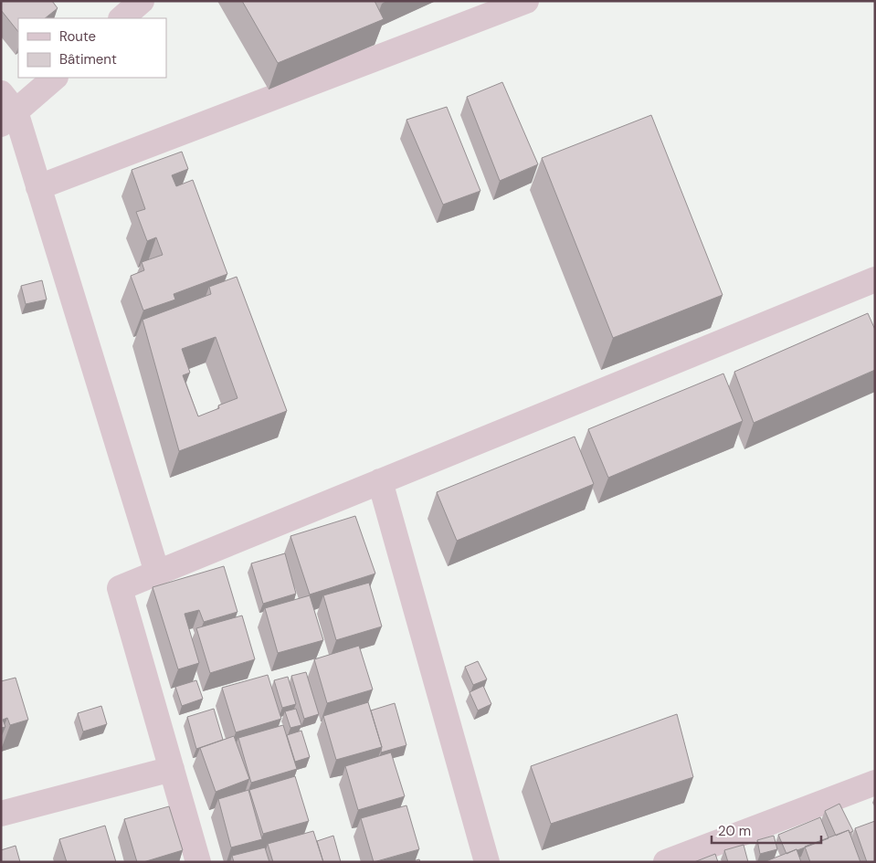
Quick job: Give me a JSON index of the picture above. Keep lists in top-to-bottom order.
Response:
{
  "legend": ["Route", "Bâtiment"],
  "scale_bar": "20 m"
}
